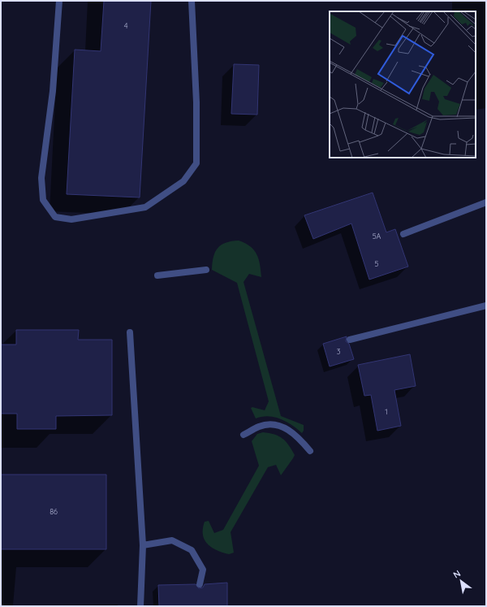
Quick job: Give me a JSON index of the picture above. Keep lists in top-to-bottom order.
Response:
{
  "house_numbers": [
    "4",
    "5A",
    "5",
    "3",
    "1",
    "86"
  ],
  "north": "top left"
}
